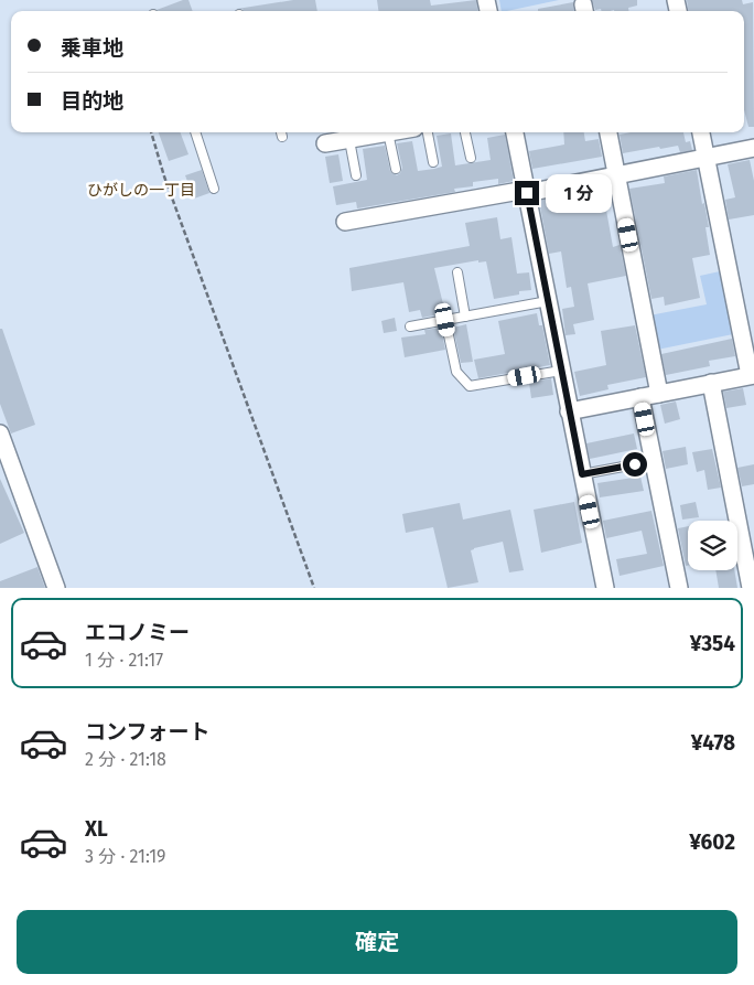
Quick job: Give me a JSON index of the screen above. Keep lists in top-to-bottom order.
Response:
{
  "districts": ["ひがしの一丁目"],
  "page": {
    "banner": ["乗車地", "目的地"],
    "bubble": "1 分",
    "list": [
      {
        "name": "エコノミー",
        "note": "1 分 · 21:17",
        "value": "¥354"
      },
      {
        "name": "コンフォート",
        "note": "2 分 · 21:18",
        "value": "¥478"
      },
      {
        "name": "XL",
        "note": "3 分 · 21:19",
        "value": "¥602"
      }
    ],
    "buttons": "確定"
  }
}
